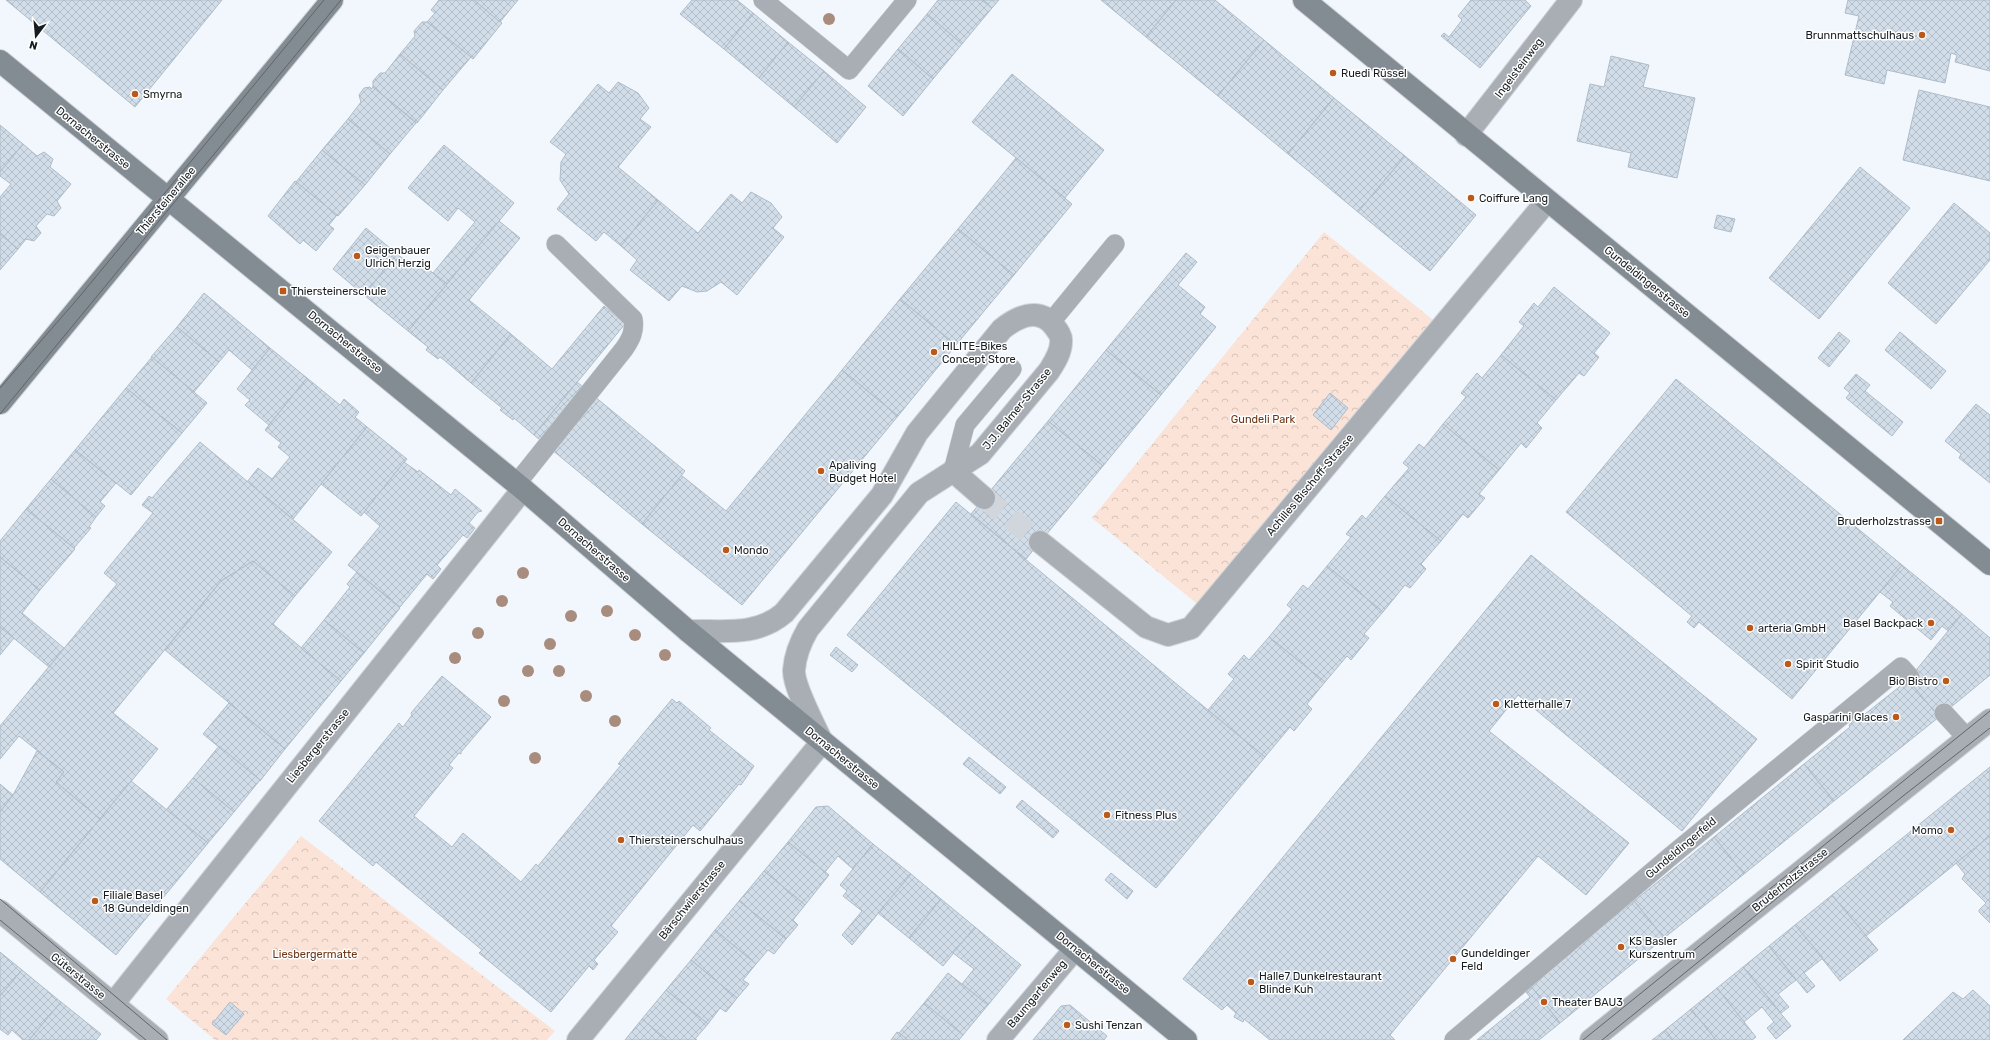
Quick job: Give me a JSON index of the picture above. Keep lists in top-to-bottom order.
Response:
{
  "streets": {
    "main road": ["Dornacherstrasse", "Thiersteinerallee", "Gundeldingerstrasse"],
    "street": [
      "Ingelsteinweg",
      "J.J. Balmer-Strasse",
      "Achilles Bischoff-Strasse",
      "Liesbergerstrasse",
      "Bruderholzstrasse",
      "Bärschwilerstrasse",
      "Güterstrasse",
      "Baumgartenweg"
    ],
    "lane": ["Gundeldingerfeld"]
  },
  "crossings": [
    ["Ingelsteinweg", "Gundeldingerstrasse"],
    ["Dornacherstrasse", "Thiersteinerallee"],
    ["Dornacherstrasse", "J.J. Balmer-Strasse"],
    ["Dornacherstrasse", "Liesbergerstrasse"],
    ["Dornacherstrasse", "Bärschwilerstrasse"],
    ["Dornacherstrasse", "Baumgartenweg"],
    ["Gundeldingerstrasse", "Achilles Bischoff-Strasse"],
    ["J.J. Balmer-Strasse", "Bärschwilerstrasse"],
    ["Liesbergerstrasse", "Güterstrasse"]
  ],
  "parks": ["Gundeli Park", "Liesbergermatte"],
  "places": {
    "other": [
      "Brunnmattschulhaus",
      "Ruedi Rüssel",
      "Smyrna",
      "Coiffure Lang",
      "Geigenbauer Ulrich Herzig",
      "HILITE-Bikes Concept Store",
      "Apaliving Budget Hotel",
      "Mondo",
      "Basel Backpack",
      "arteria GmbH",
      "Spirit Studio",
      "Bio Bistro",
      "Kletterhalle 7",
      "Gasparini Glaces",
      "Fitness Plus",
      "Momo",
      "Thiersteinerschulhaus",
      "Filiale Basel 18 Gundeldingen",
      "K5 Basler Kurszentrum",
      "Gundeldinger Feld",
      "Halle7 Dunkelrestaurant Blinde Kuh",
      "Theater BAU3",
      "Sushi Tenzan"
    ],
    "transit": ["Thiersteinerschule", "Bruderholzstrasse"]
  },
  "north": "bottom"
}
